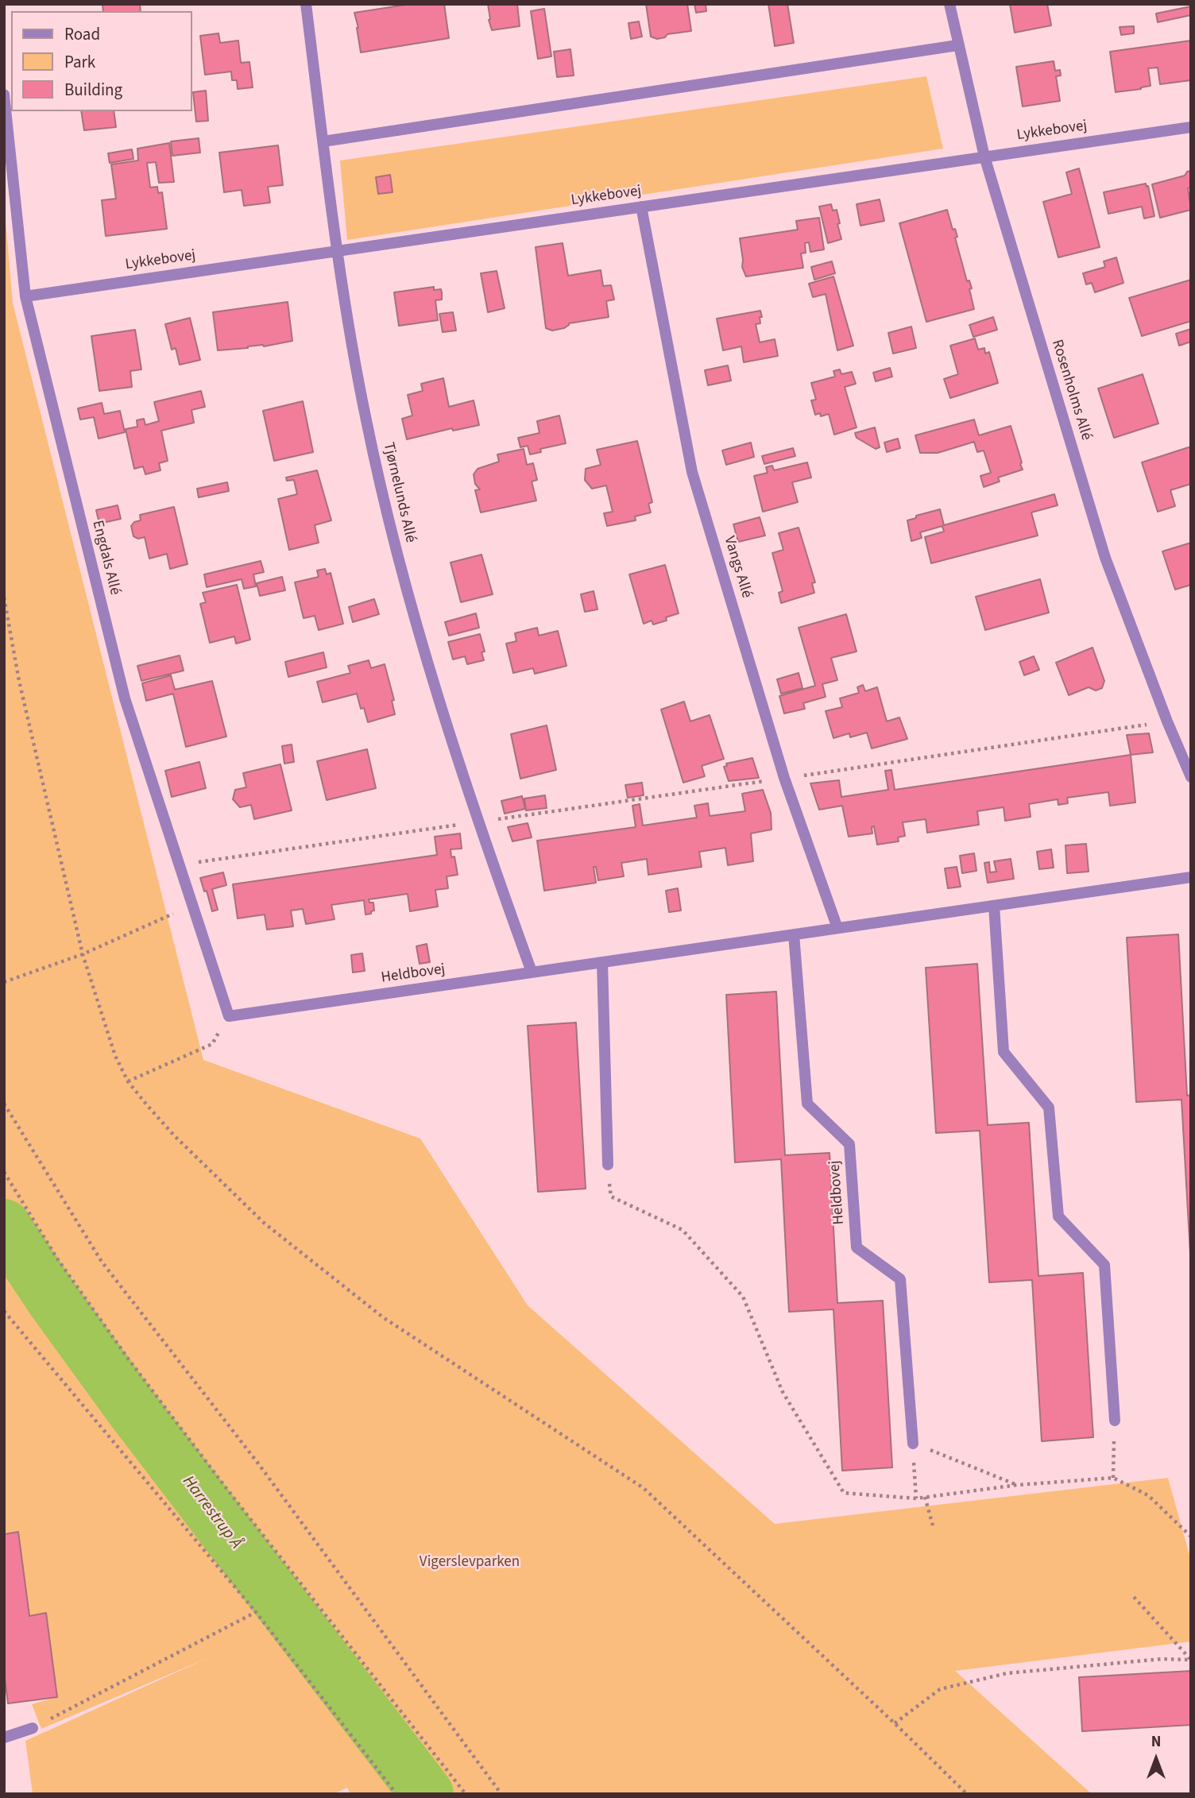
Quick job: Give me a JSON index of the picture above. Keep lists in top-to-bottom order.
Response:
{
  "streets": {
    "street": [
      "Lykkebovej",
      "Rosenholms Allé",
      "Tjørnelunds Allé",
      "Engdals Allé",
      "Vangs Allé",
      "Heldbovej"
    ]
  },
  "crossings": [
    ["Lykkebovej", "Rosenholms Allé"],
    ["Lykkebovej", "Tjørnelunds Allé"],
    ["Lykkebovej", "Engdals Allé"],
    ["Lykkebovej", "Vangs Allé"],
    ["Tjørnelunds Allé", "Heldbovej"],
    ["Engdals Allé", "Heldbovej"],
    ["Vangs Allé", "Heldbovej"]
  ],
  "water": ["Harrestrup Å"],
  "parks": ["Vigerslevparken"],
  "legend": ["Road", "Park", "Building"],
  "north": "top"
}
